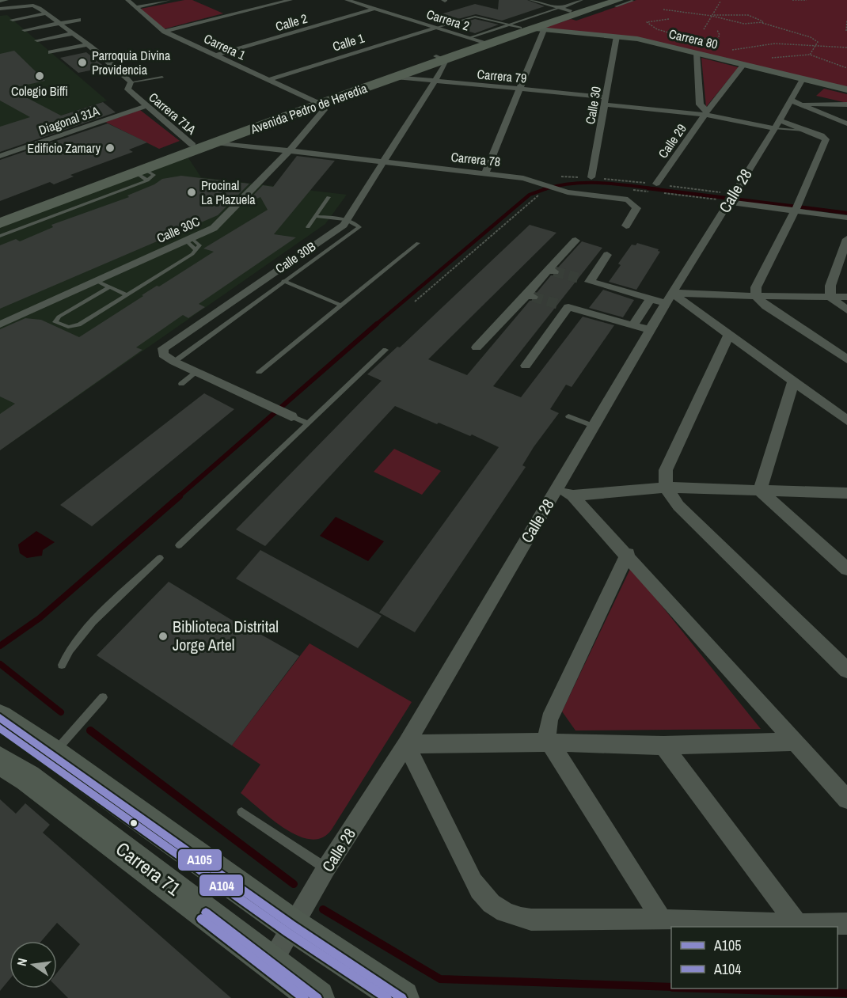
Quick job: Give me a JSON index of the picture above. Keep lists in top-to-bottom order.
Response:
{
  "streets": {
    "highway": ["Avenida Pedro de Heredia"],
    "street": [
      "Carrera 2",
      "Calle 2",
      "Carrera 80",
      "Calle 1",
      "Carrera 1",
      "Carrera 79",
      "Calle 30",
      "Carrera 71A",
      "Diagonal 31A",
      "Calle 29",
      "Carrera 78",
      "Calle 28",
      "Calle 30C",
      "Calle 30B",
      "Carrera 71"
    ]
  },
  "crossings": [
    ["Carrera 2", "Calle 2"],
    ["Carrera 2", "Calle 1"],
    ["Carrera 2", "Avenida Pedro de Heredia"],
    ["Calle 2", "Carrera 1"],
    ["Carrera 80", "Calle 30"],
    ["Carrera 80", "Avenida Pedro de Heredia"],
    ["Carrera 80", "Calle 29"],
    ["Carrera 80", "Calle 28"],
    ["Calle 1", "Carrera 1"],
    ["Carrera 1", "Avenida Pedro de Heredia"],
    ["Carrera 1", "Calle 30C"],
    ["Carrera 79", "Calle 30"],
    ["Carrera 79", "Avenida Pedro de Heredia"],
    ["Carrera 79", "Calle 29"],
    ["Carrera 79", "Calle 28"],
    ["Carrera 79", "Calle 30B"],
    ["Avenida Pedro de Heredia", "Carrera 71A"],
    ["Avenida Pedro de Heredia", "Carrera 78"],
    ["Avenida Pedro de Heredia", "Calle 30C"],
    ["Avenida Pedro de Heredia", "Calle 30B"],
    ["Carrera 71A", "Diagonal 31A"],
    ["Carrera 78", "Calle 30C"],
    ["Carrera 78", "Calle 30B"],
    ["Calle 28", "Carrera 71"]
  ],
  "places": [
    "Parroquia Divina Providencia",
    "Colegio Biffi",
    "Edificio Zamary",
    "Procinal La Plazuela",
    "Biblioteca Distrital Jorge Artel"
  ],
  "lines": ["transit line A105", "transit line A104"],
  "legend": ["A105", "A104"],
  "north": "left"
}
